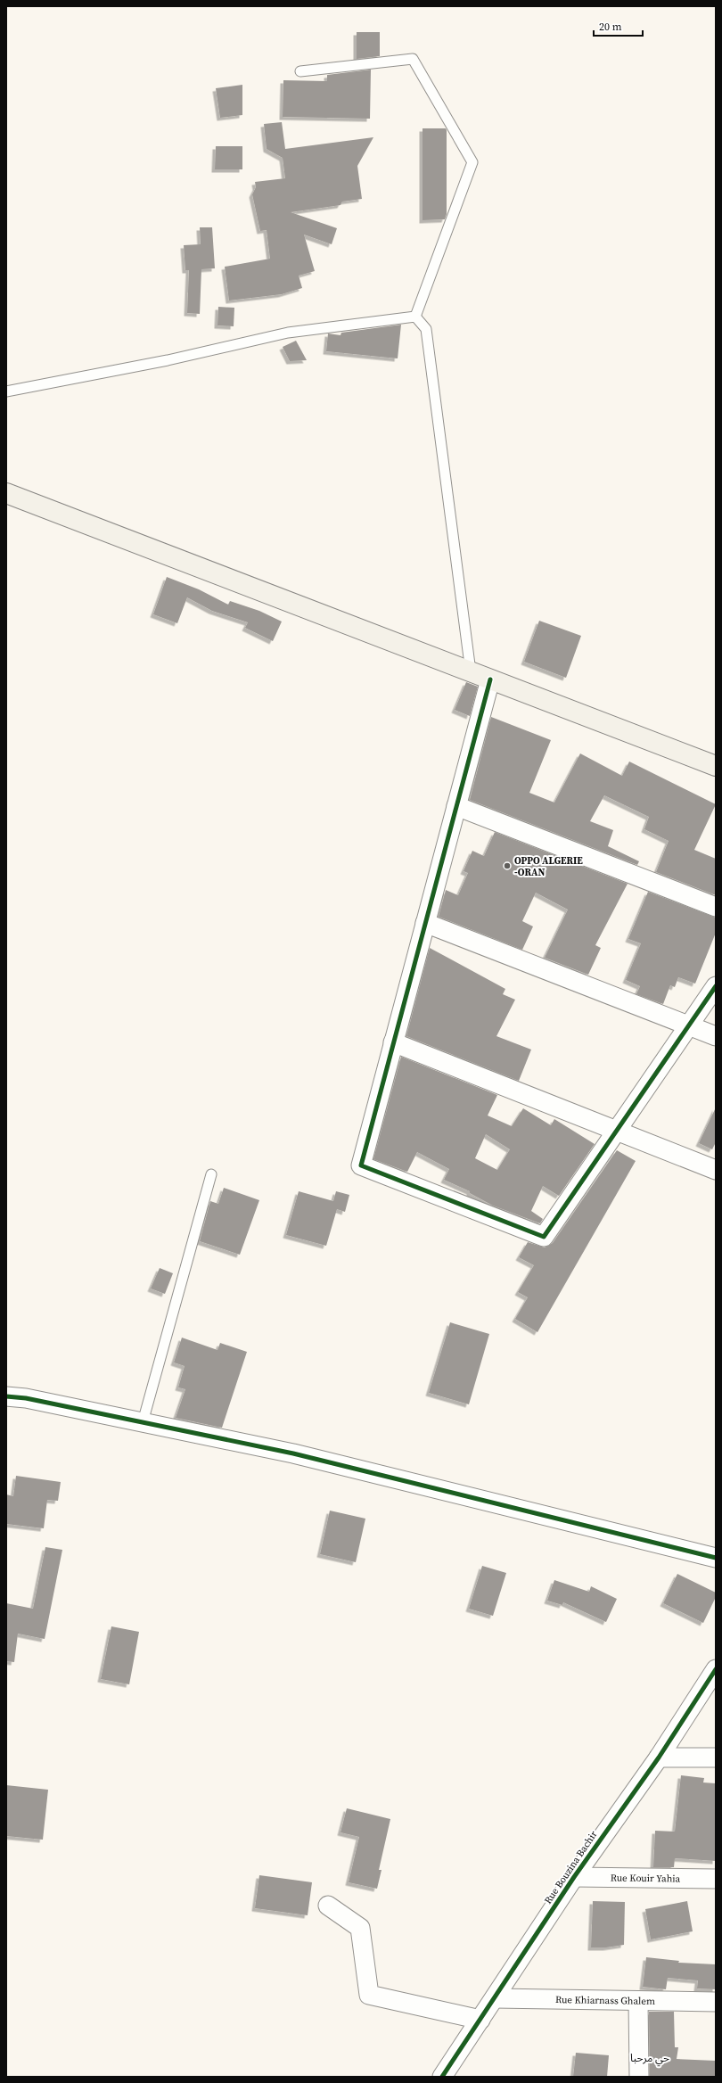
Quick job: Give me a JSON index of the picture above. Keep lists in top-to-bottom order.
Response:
{
  "streets": {
    "street": ["Rue Bouzina Bachir", "Rue Kouir Yahia", "Rue Khiarnass Ghalem"]
  },
  "crossings": [
    ["Rue Bouzina Bachir", "Rue Kouir Yahia"],
    ["Rue Bouzina Bachir", "Rue Khiarnass Ghalem"]
  ],
  "districts": ["حي مرحبا"],
  "places": ["OPPO ALGERIE -ORAN"],
  "scale_bar": "20 m"
}
